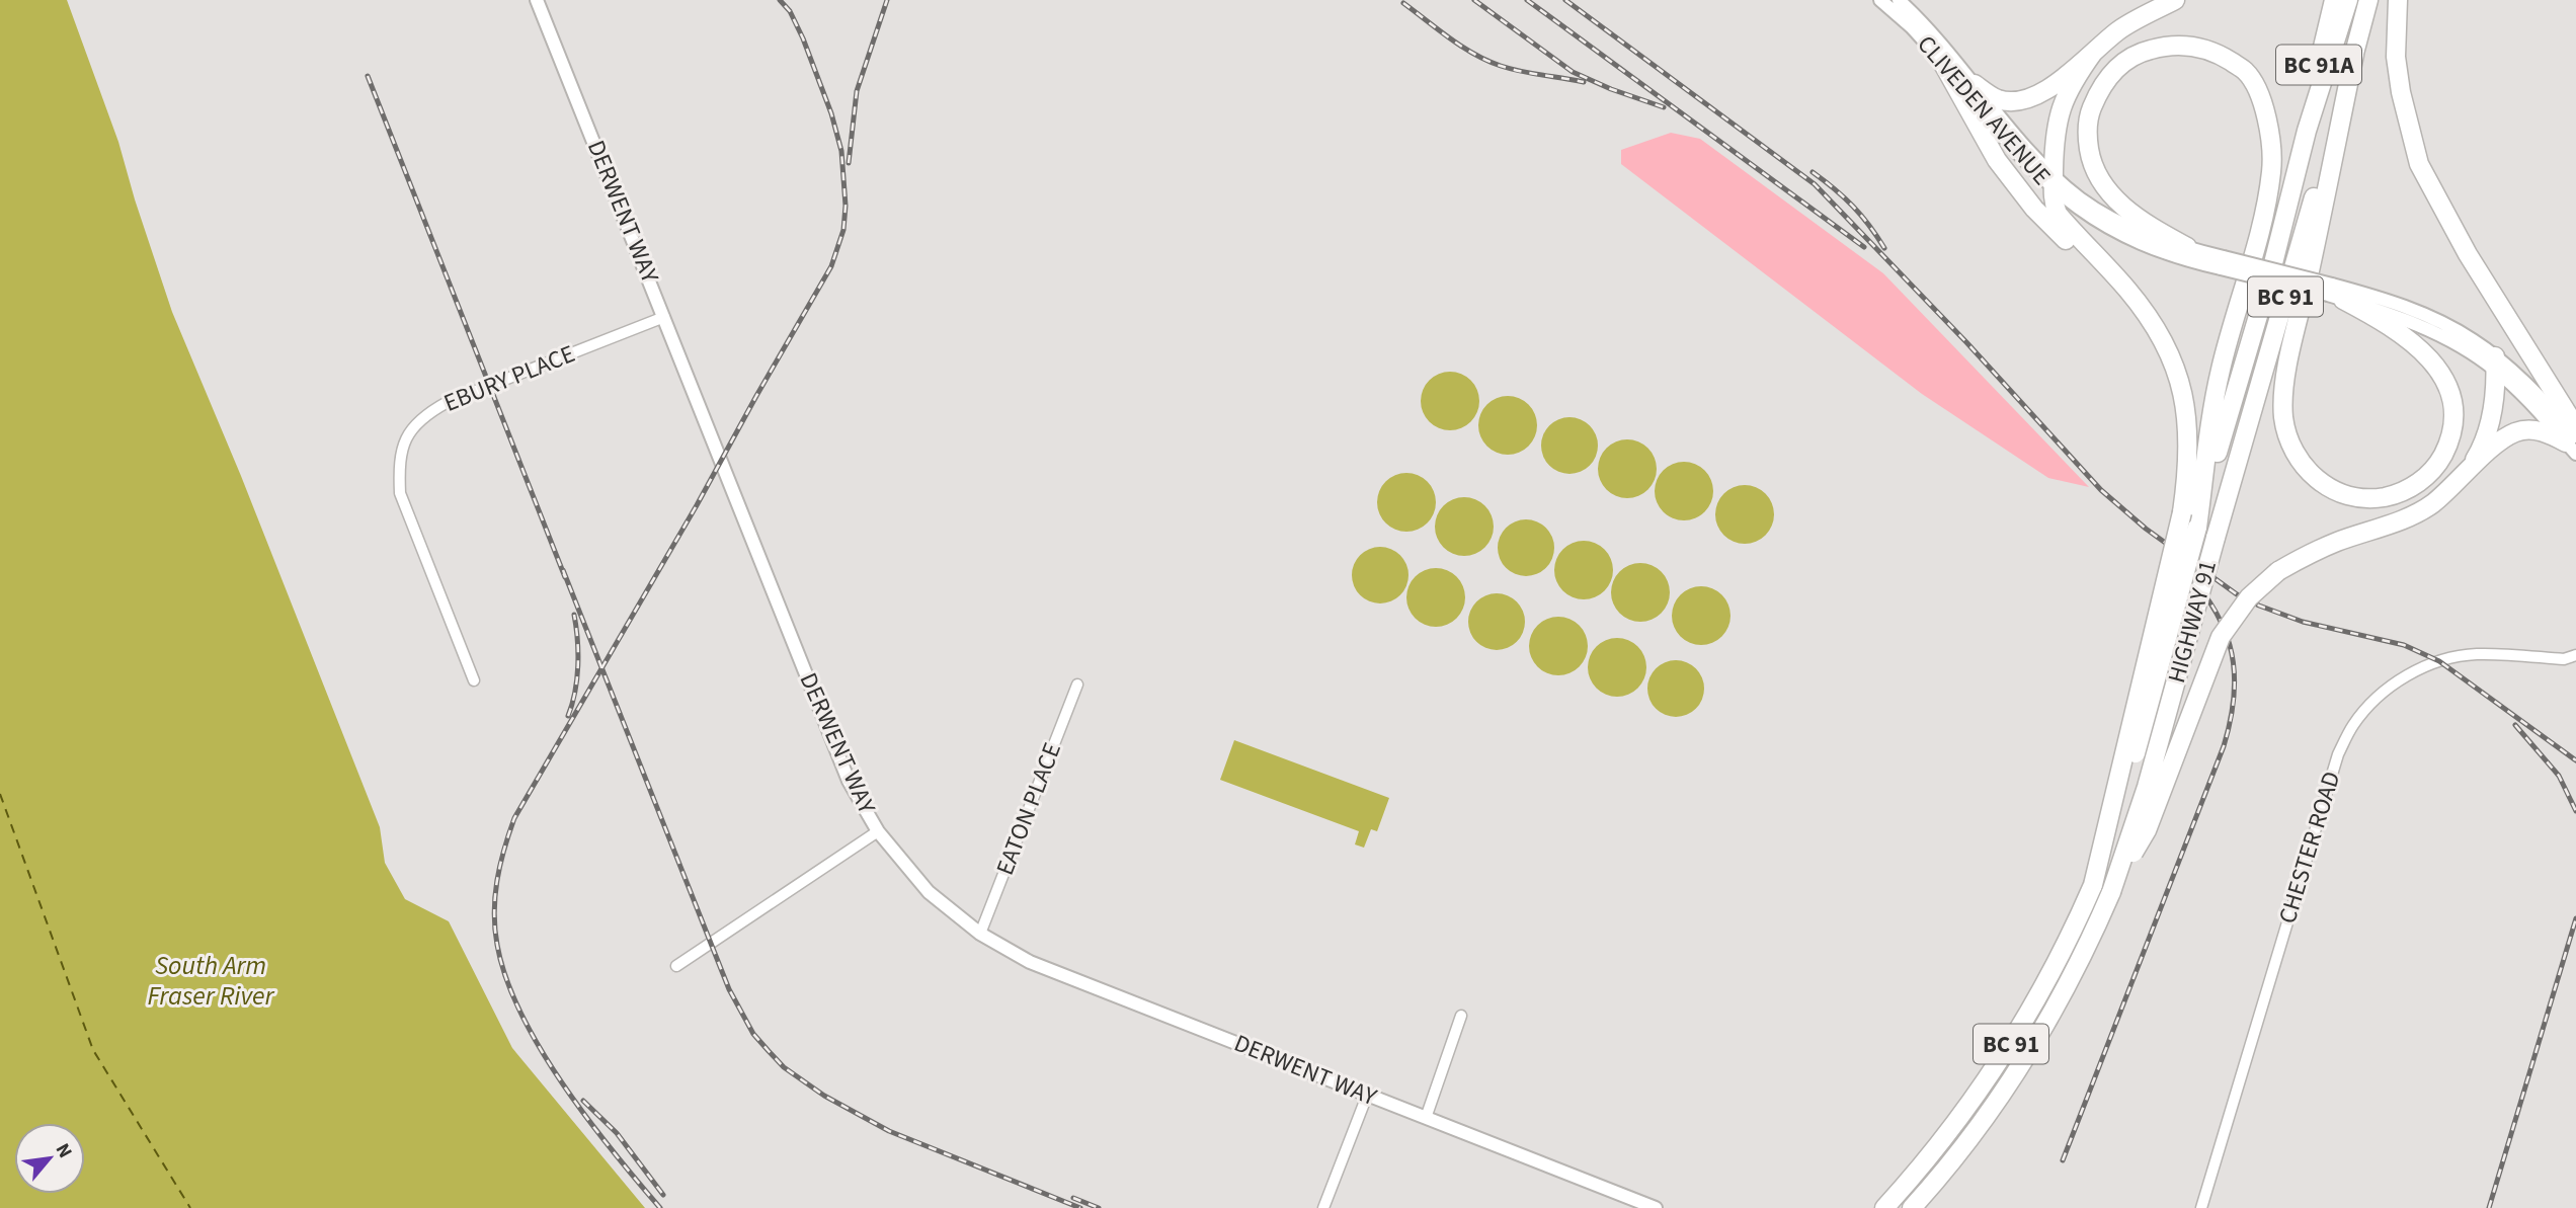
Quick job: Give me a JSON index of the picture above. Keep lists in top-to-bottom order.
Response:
{
  "streets": {
    "highway": ["BC 91A", "BC 91", "HIGHWAY 91"],
    "street": [
      "CLIVEDEN AVENUE",
      "DERWENT WAY",
      "EBURY PLACE",
      "EATON PLACE",
      "CHESTER ROAD"
    ]
  },
  "crossings": [
    ["BC 91A", "HIGHWAY 91"],
    ["DERWENT WAY", "EBURY PLACE"],
    ["DERWENT WAY", "EATON PLACE"],
    ["BC 91", "HIGHWAY 91"]
  ],
  "water": ["South Arm Fraser River"],
  "north": "top right"
}
